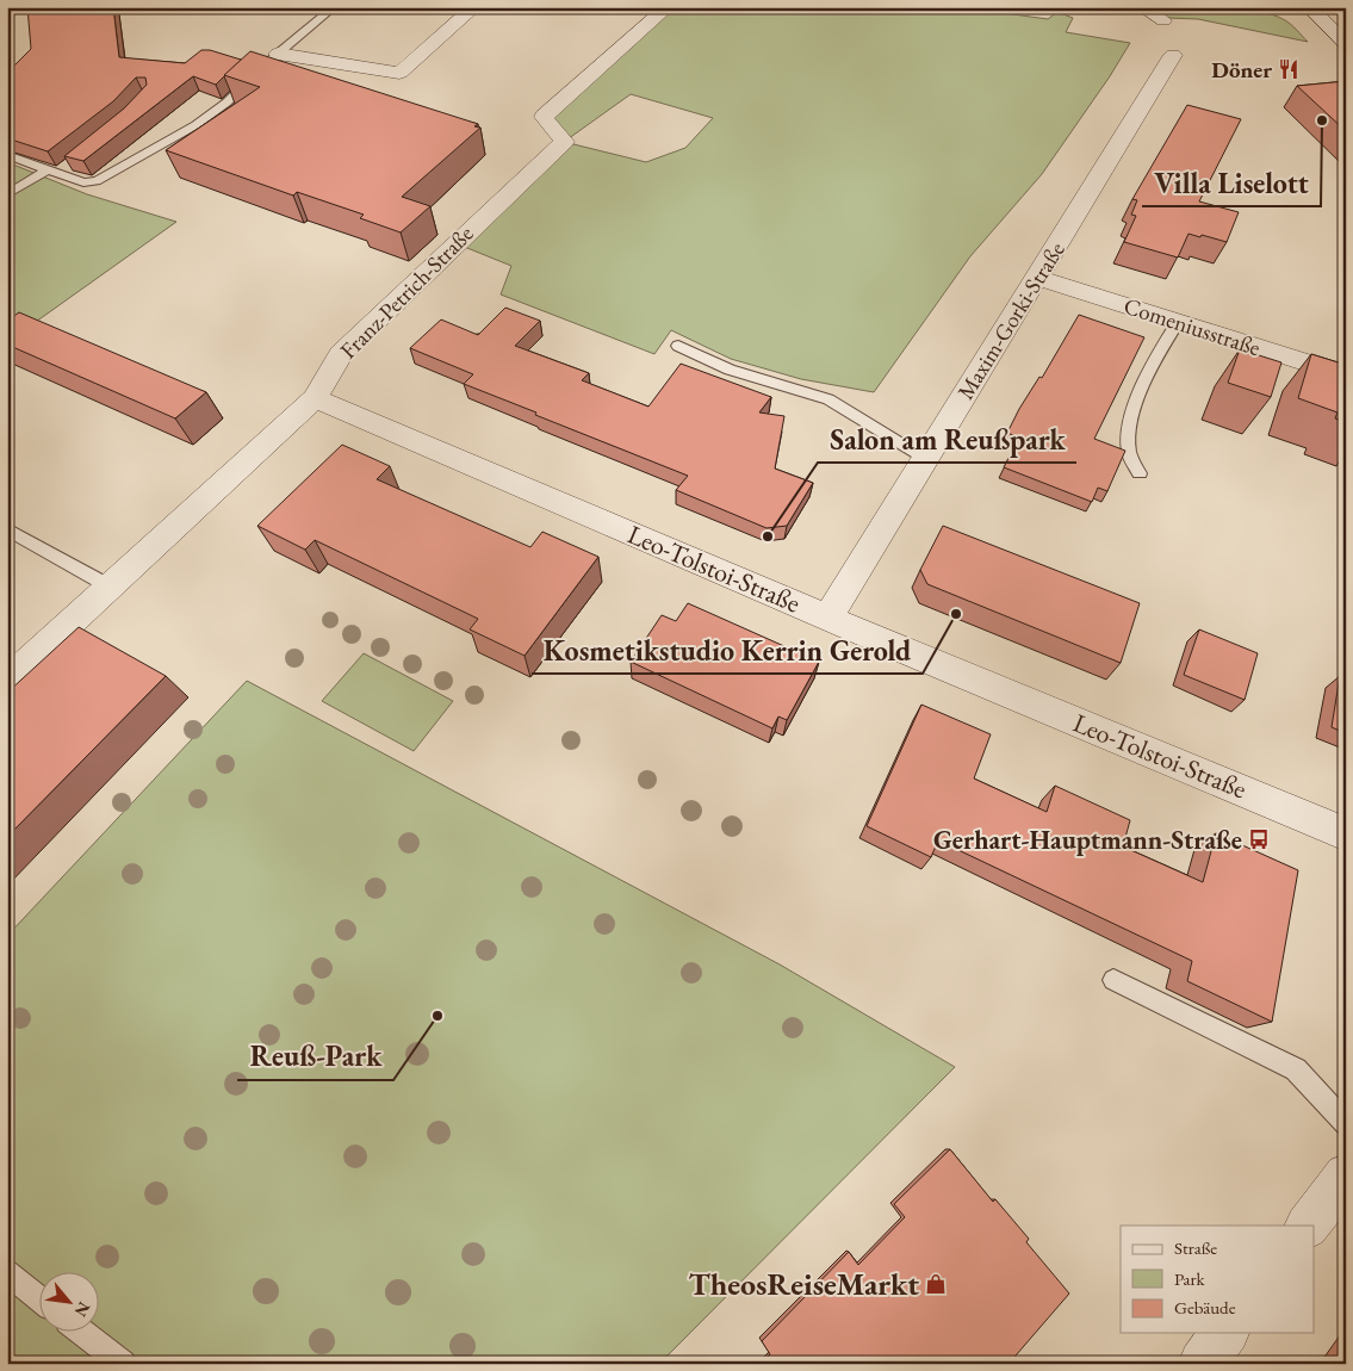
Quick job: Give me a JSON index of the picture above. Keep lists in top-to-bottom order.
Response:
{
  "streets": {
    "street": [
      "Franz-Petrich-Straße",
      "Maxim-Gorki-Straße",
      "Comeniusstraße",
      "Leo-Tolstoi-Straße"
    ]
  },
  "crossings": [
    ["Franz-Petrich-Straße", "Leo-Tolstoi-Straße"],
    ["Maxim-Gorki-Straße", "Comeniusstraße"],
    ["Maxim-Gorki-Straße", "Leo-Tolstoi-Straße"]
  ],
  "places": {
    "restaurant": ["Döner"],
    "other": [
      "Villa Liselott",
      "Salon am Reußpark",
      "Kosmetikstudio Kerrin Gerold",
      "Reuß-Park"
    ],
    "bus stop": ["Gerhart-Hauptmann-Straße"],
    "shop": ["TheosReiseMarkt"]
  },
  "legend": ["Straße", "Park", "Gebäude"],
  "north": "bottom right"
}
